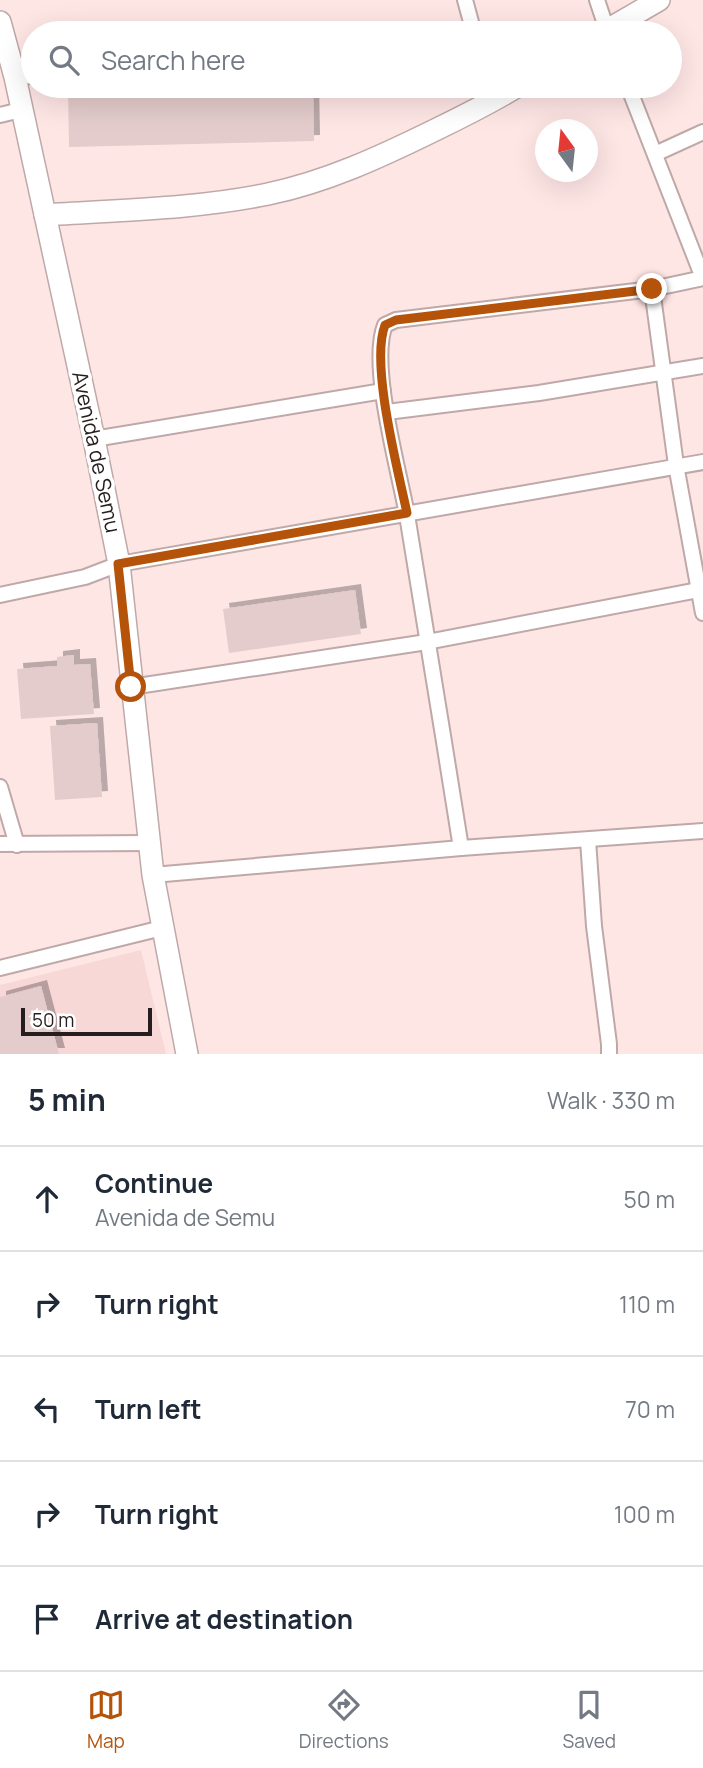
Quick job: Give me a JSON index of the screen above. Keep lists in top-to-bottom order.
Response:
{
  "streets": {
    "main road": ["Avenida de Semu"]
  },
  "scale_bar": "50 m",
  "north": "top",
  "page": {
    "search": "Search here",
    "scale": "50 m",
    "heading": ["5 min", "Walk · 330 m"],
    "list": [
      ["Continue", "Avenida de Semu", "50 m"],
      ["Turn right", "110 m"],
      ["Turn left", "70 m"],
      ["Turn right", "100 m"],
      "Arrive at destination"
    ],
    "nav": ["Map", "Directions", "Saved"]
  }
}
